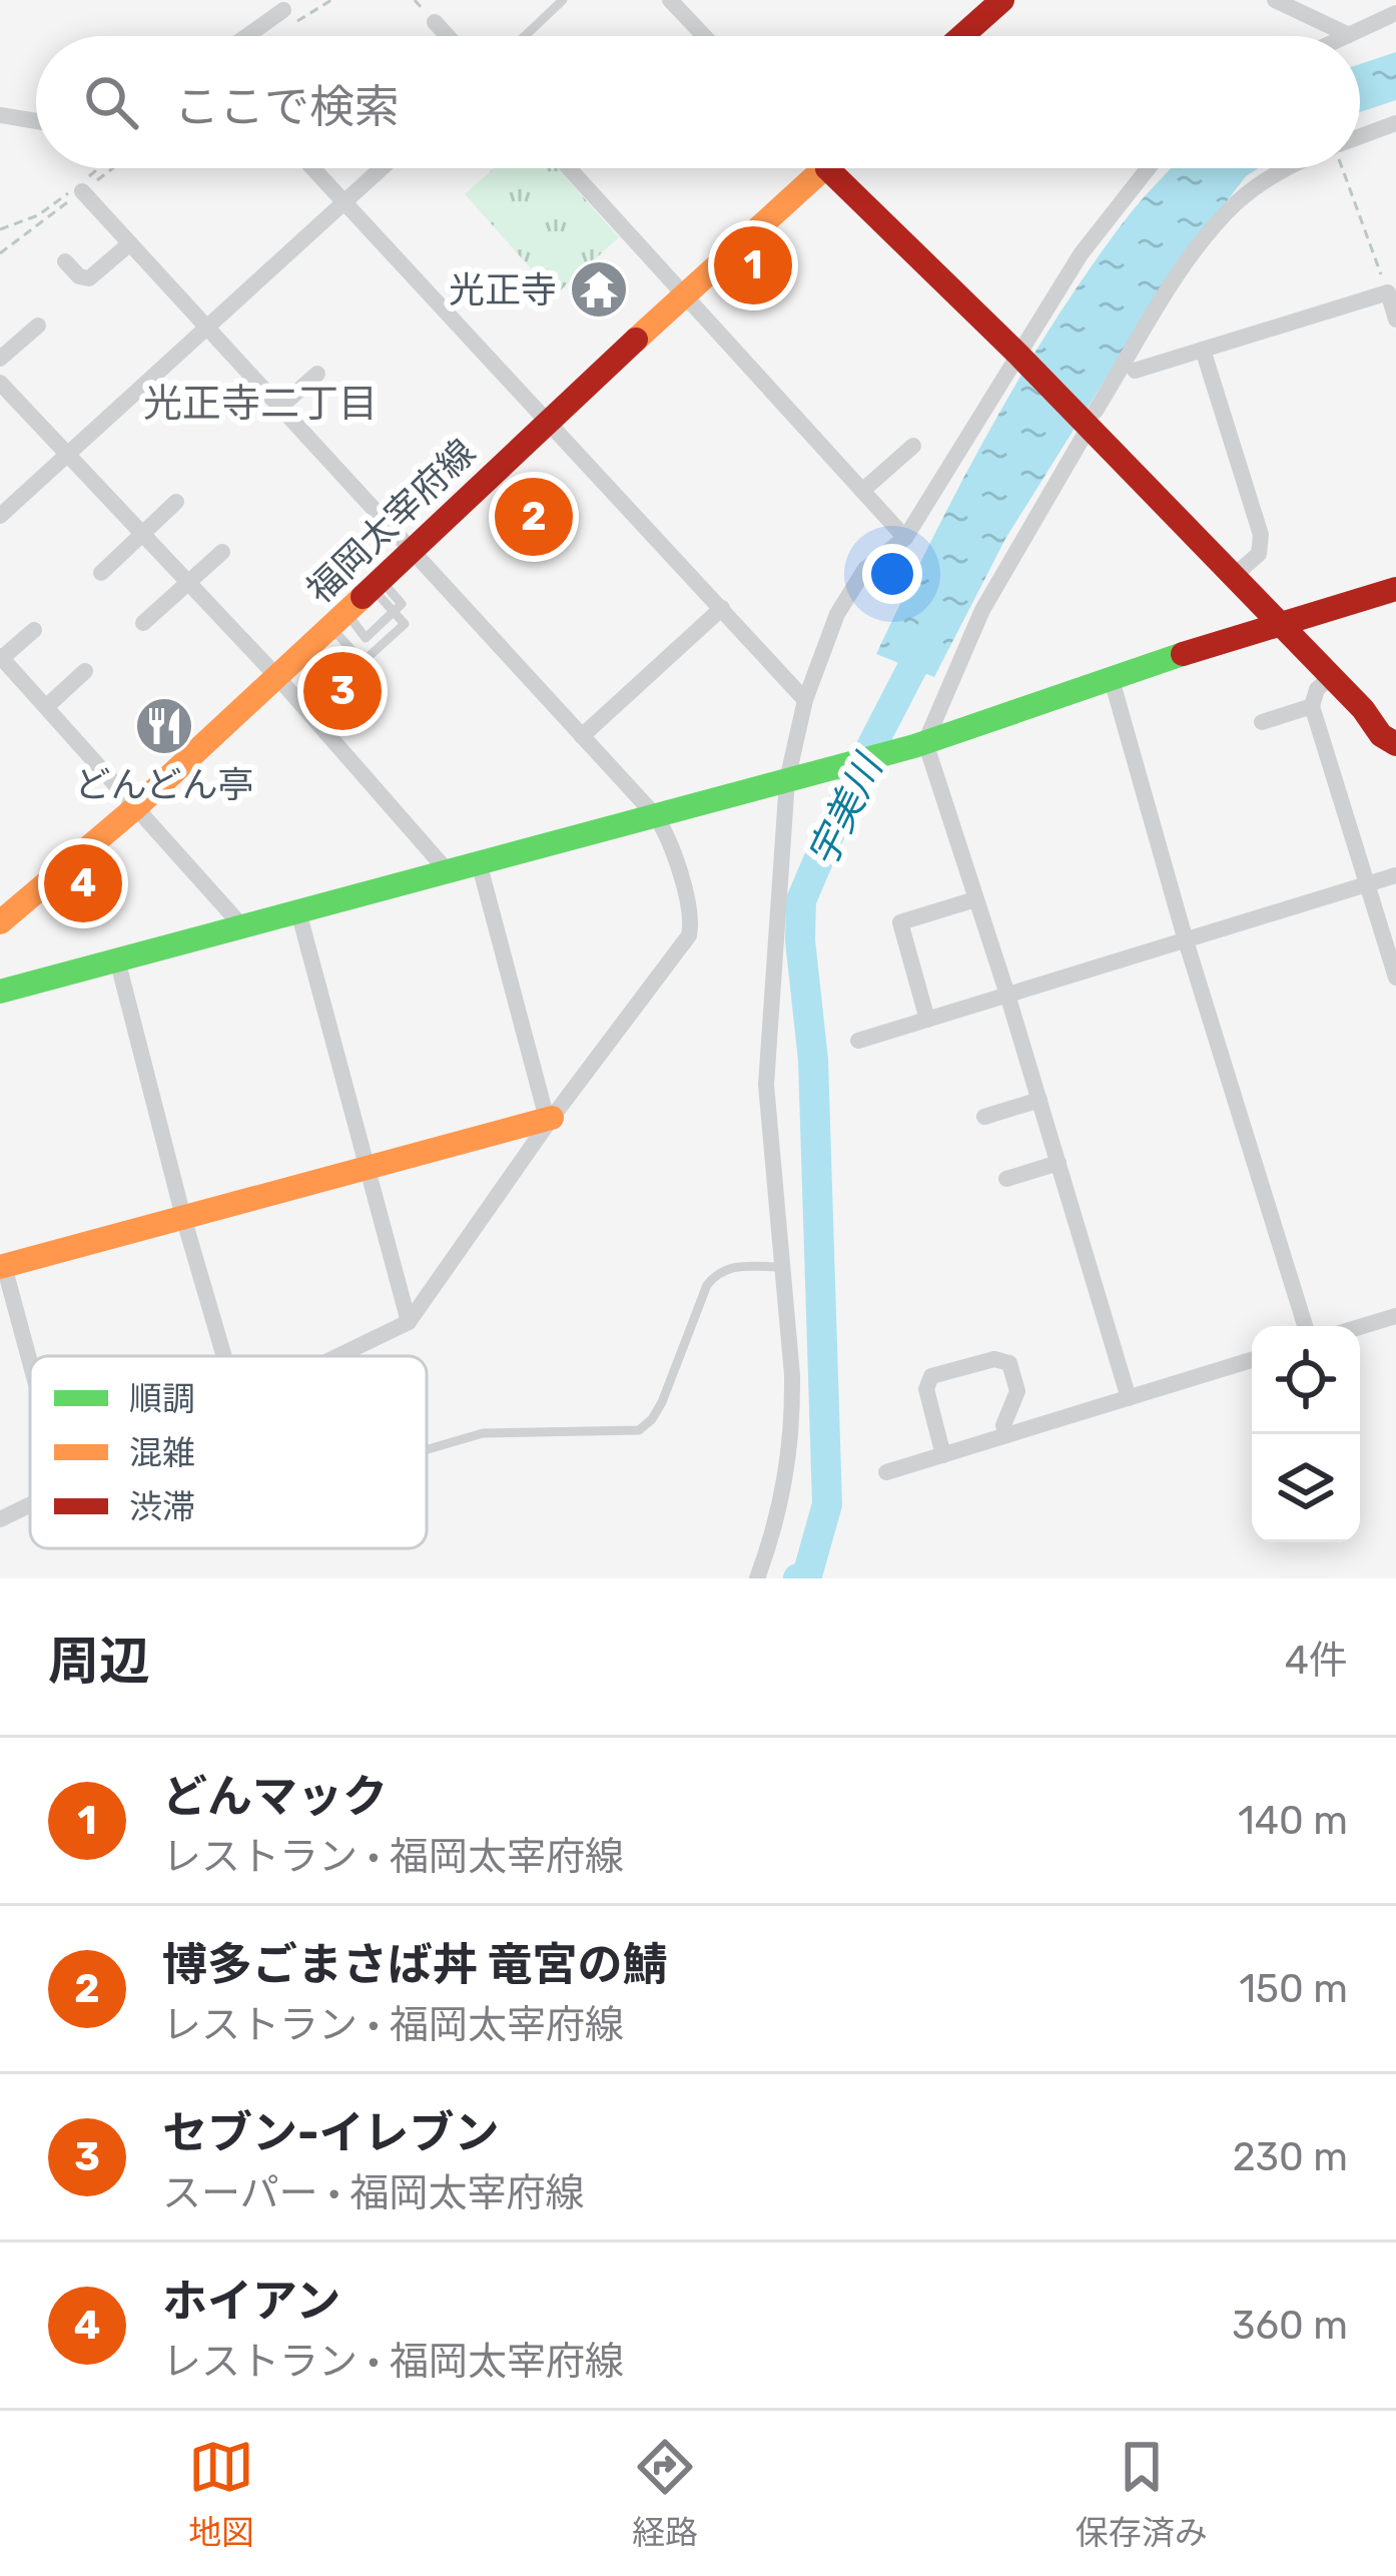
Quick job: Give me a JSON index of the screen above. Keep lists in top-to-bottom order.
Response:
{
  "streets": {
    "main road": ["福岡太宰府線"]
  },
  "districts": ["光正寺二丁目"],
  "water": ["宇美川"],
  "places": {
    "temple": ["光正寺"],
    "restaurant": ["どんどん亭"]
  },
  "legend": ["順調", "混雑", "渋滞"],
  "page": {
    "search": "ここで検索",
    "pins": [
      "1",
      "2",
      "3",
      "4"
    ],
    "heading": ["周辺", "4件"],
    "list": [
      {
        "mark": "1",
        "name": "どんマック",
        "note": "レストラン · 福岡太宰府線",
        "value": "140 m"
      },
      {
        "mark": "2",
        "name": "博多ごまさば丼 竜宮の鯖",
        "note": "レストラン · 福岡太宰府線",
        "value": "150 m"
      },
      {
        "mark": "3",
        "name": "セブン-イレブン",
        "note": "スーパー · 福岡太宰府線",
        "value": "230 m"
      },
      {
        "mark": "4",
        "name": "ホイアン",
        "note": "レストラン · 福岡太宰府線",
        "value": "360 m"
      }
    ],
    "nav": ["地図", "経路", "保存済み"]
  }
}
